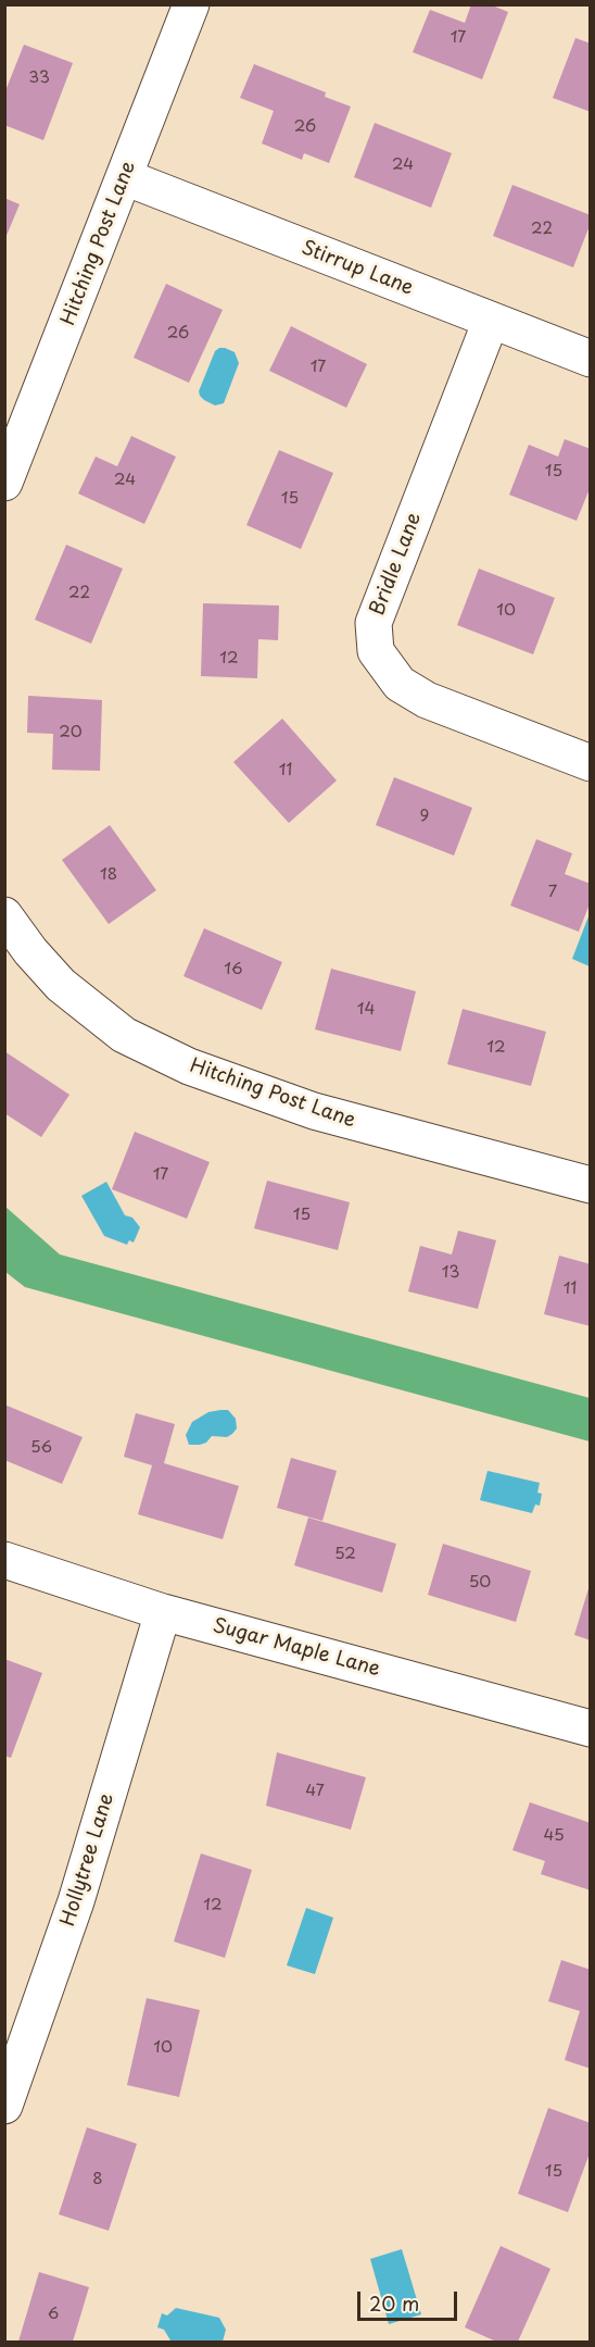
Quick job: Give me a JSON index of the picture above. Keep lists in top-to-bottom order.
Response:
{
  "streets": {
    "street": [
      "Hitching Post Lane",
      "Stirrup Lane",
      "Bridle Lane",
      "Sugar Maple Lane",
      "Hollytree Lane"
    ]
  },
  "crossings": [
    ["Hitching Post Lane", "Stirrup Lane"],
    ["Stirrup Lane", "Bridle Lane"],
    ["Sugar Maple Lane", "Hollytree Lane"]
  ],
  "house_numbers": [
    "17",
    "33",
    "26",
    "24",
    "22",
    "26",
    "17",
    "15",
    "24",
    "15",
    "22",
    "10",
    "12",
    "20",
    "11",
    "9",
    "18",
    "7",
    "16",
    "14",
    "12",
    "17",
    "15",
    "13",
    "11",
    "56",
    "52",
    "50",
    "47",
    "45",
    "12",
    "10",
    "15",
    "8",
    "6"
  ],
  "scale_bar": "20 m"
}
